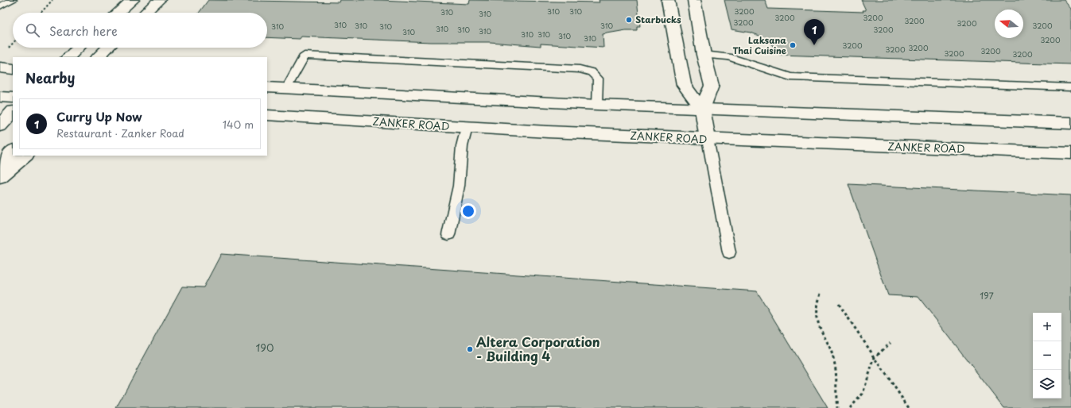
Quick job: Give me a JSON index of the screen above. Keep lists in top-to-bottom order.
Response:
{
  "streets": {
    "main road": ["ZANKER ROAD"]
  },
  "places": ["Starbucks", "Laksana Thai Cuisine", "Altera Corporation - Building 4"],
  "house_numbers": [
    "310",
    "310",
    "3200",
    "310",
    "310",
    "3200",
    "3200",
    "3200",
    "3200",
    "3200",
    "310",
    "310",
    "310",
    "3200",
    "310",
    "310",
    "310",
    "310",
    "3200",
    "310",
    "310",
    "310",
    "310",
    "310",
    "310",
    "3200",
    "3200",
    "3200",
    "3200",
    "3200",
    "3200",
    "3200",
    "197",
    "190"
  ],
  "north": "left",
  "page": {
    "search": "Search here",
    "pins": "1",
    "heading": "Nearby",
    "list": [
      {
        "mark": "1",
        "name": "Curry Up Now",
        "note": "Restaurant · Zanker Road",
        "value": "140 m"
      }
    ],
    "map_buttons": ["+", "−"]
  }
}
